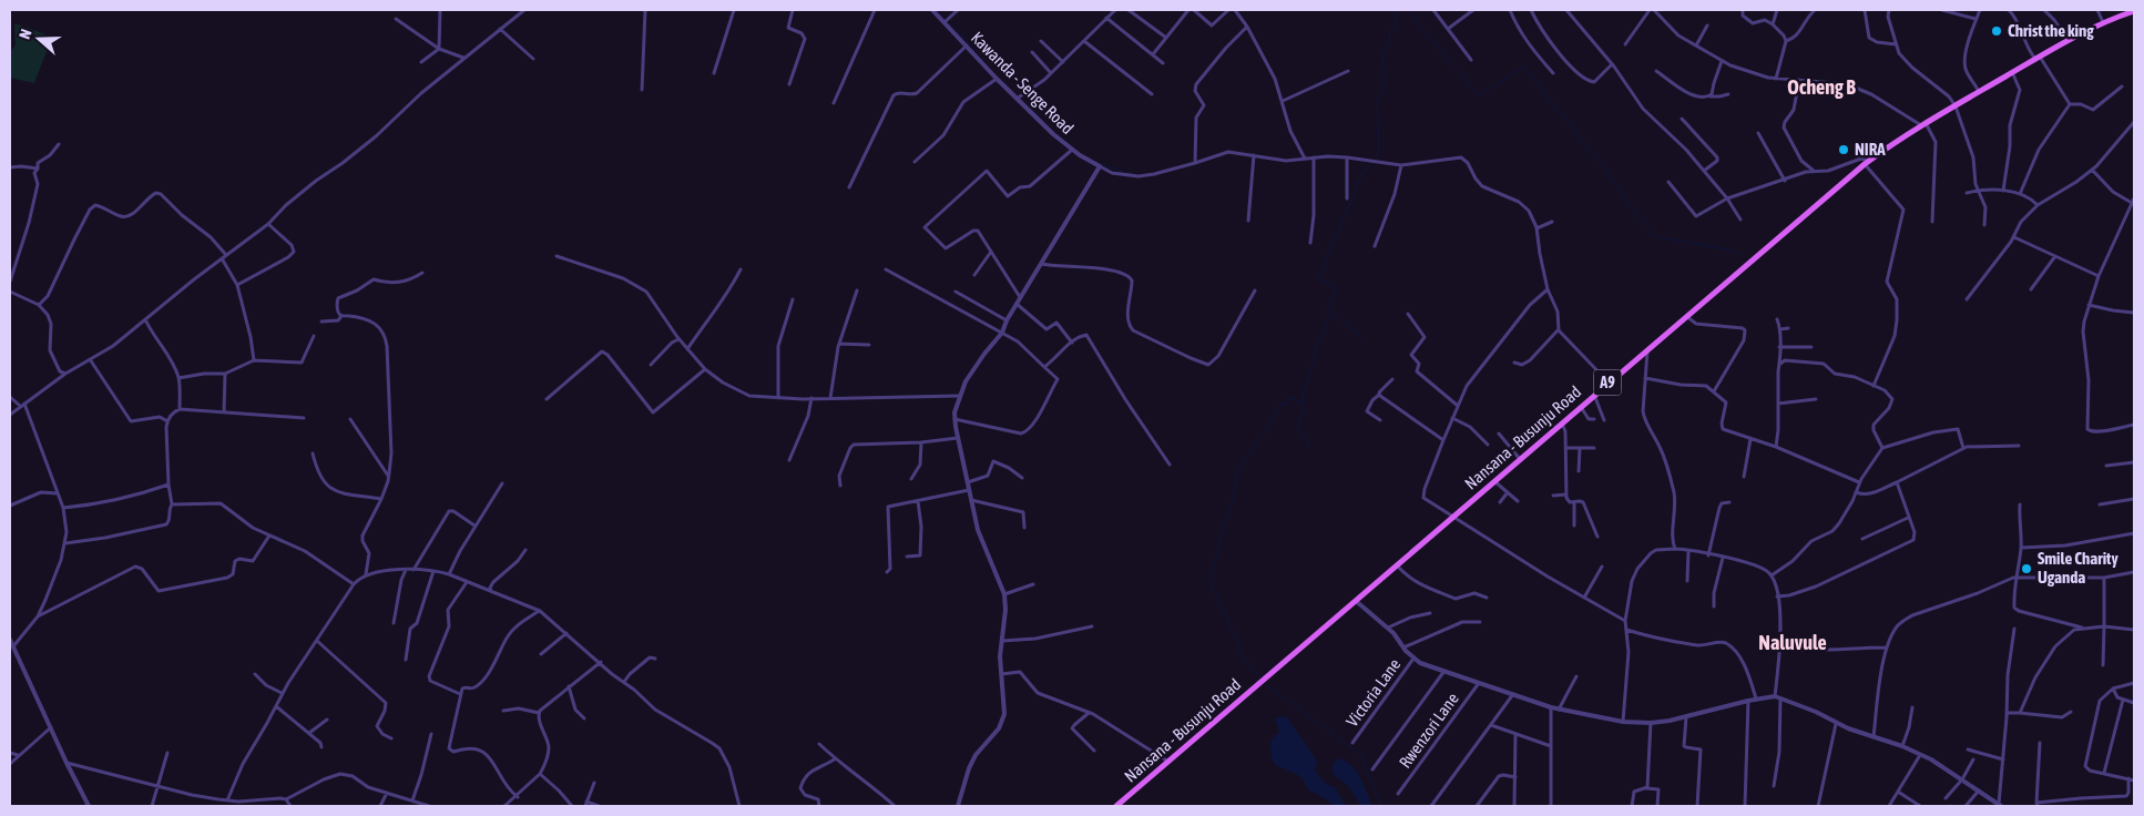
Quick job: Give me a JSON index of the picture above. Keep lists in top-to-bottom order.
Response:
{
  "streets": {
    "main road": ["A9", "Nansana - Busunju Road"],
    "street": ["Kawanda - Senge Road", "Victoria Lane", "Rwenzori Lane"]
  },
  "districts": ["Ocheng B", "Naluvule"],
  "places": ["Christ the king", "NIRA", "Smile Charity Uganda"],
  "north": "left"
}
